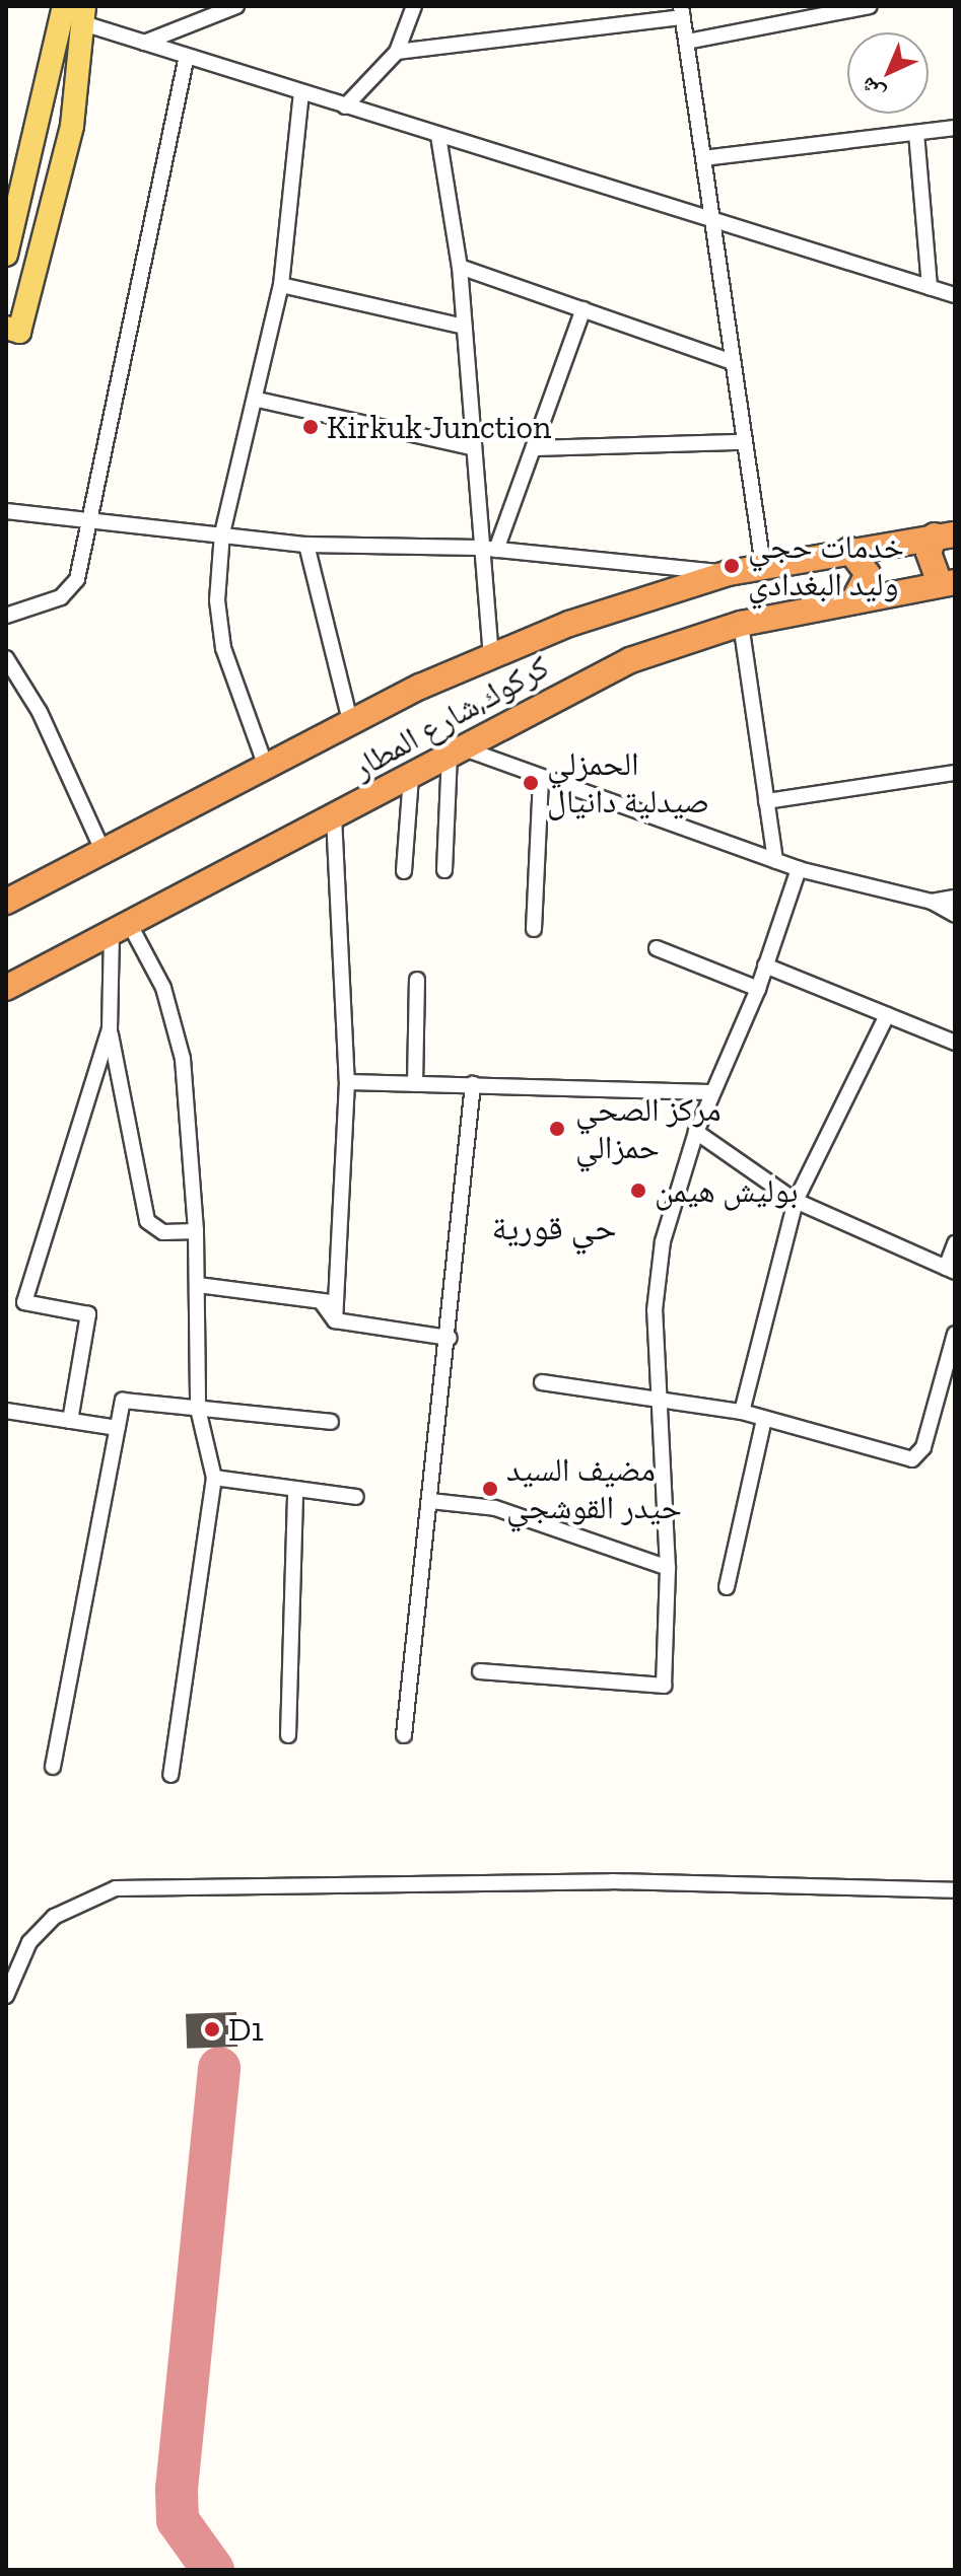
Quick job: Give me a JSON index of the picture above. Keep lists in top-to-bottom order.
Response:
{
  "streets": {
    "highway": ["كركوك,شارع المطار"]
  },
  "districts": ["حي قورية"],
  "places": [
    "Kirkuk Junction",
    "خدمات حجي وليد البغدادي",
    "الحمزلي صيدلية دانيال",
    "مركز الصحي حمزالي",
    "بوليش هيمن",
    "مضيف السيد حيدر القوشجي",
    "D1"
  ],
  "north": "bottom left"
}
